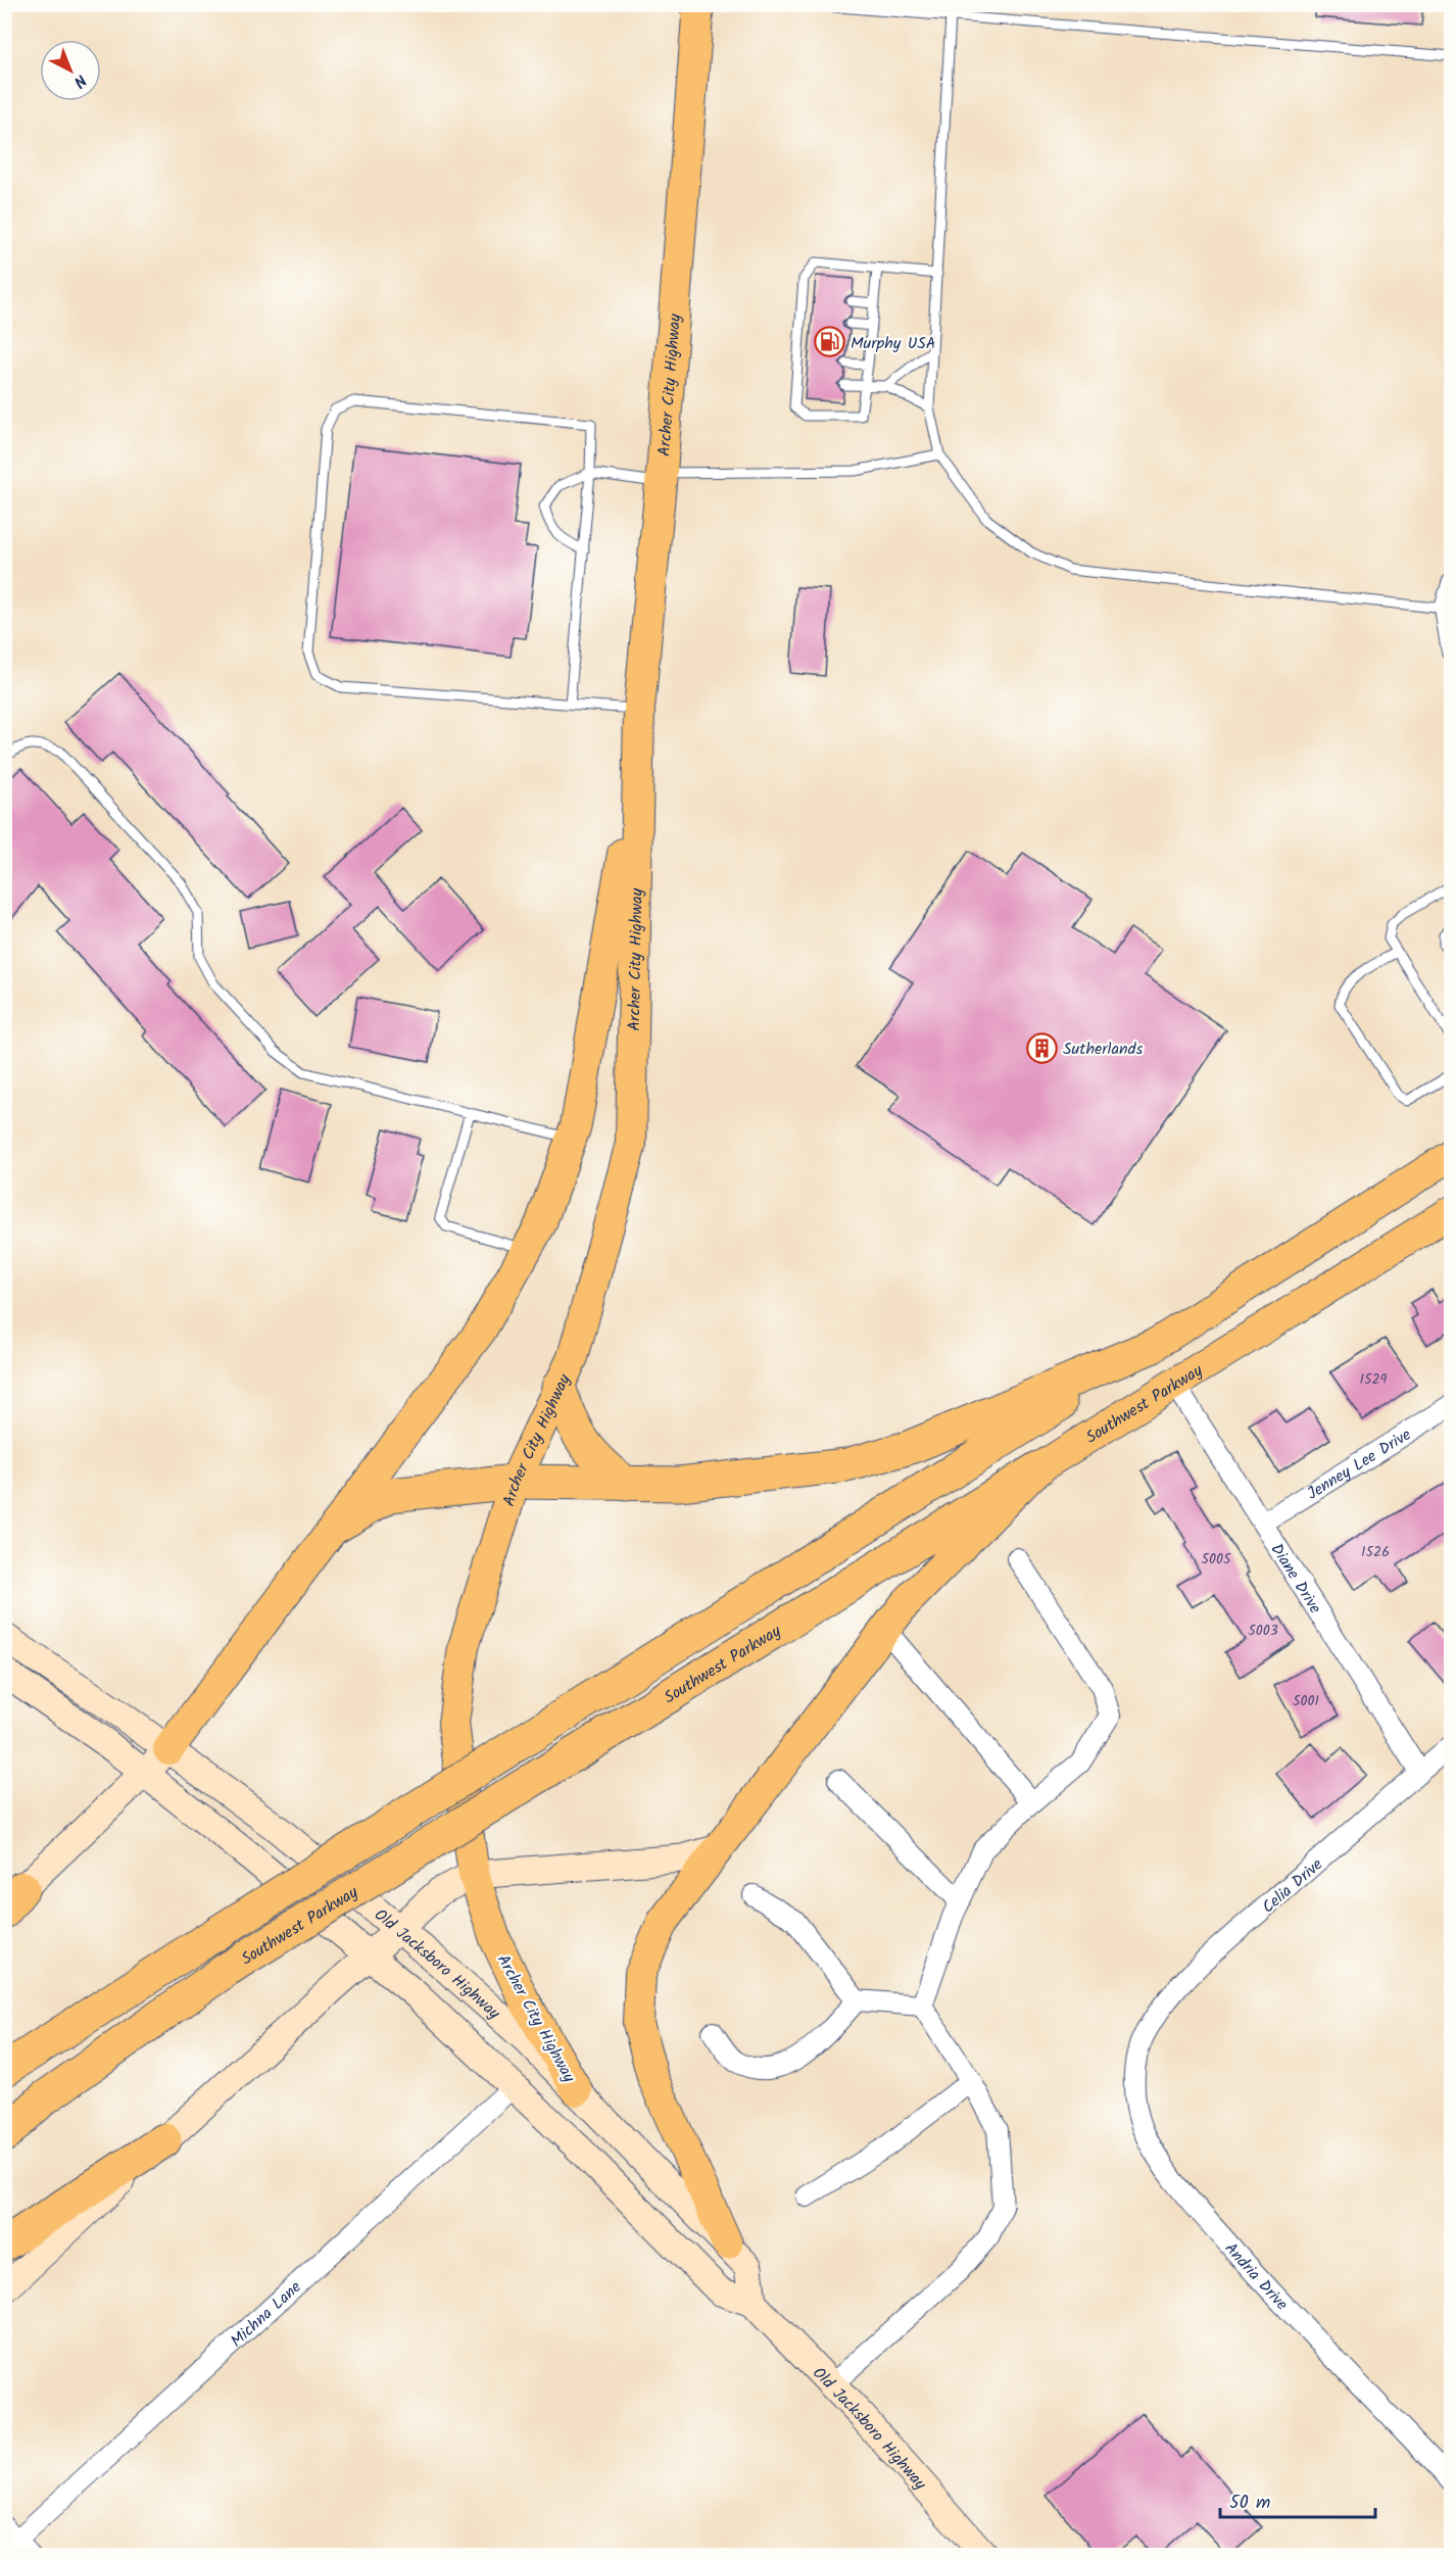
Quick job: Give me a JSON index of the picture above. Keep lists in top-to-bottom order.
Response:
{
  "streets": {
    "highway": ["Southwest Parkway"],
    "main road": ["Archer City Highway", "Old Jacksboro Highway"],
    "street": [
      "Jenney Lee Drive",
      "Diane Drive",
      "Celia Drive",
      "Andria Drive",
      "Michna Lane"
    ]
  },
  "crossings": [
    ["Archer City Highway", "Old Jacksboro Highway"],
    ["Southwest Parkway", "Diane Drive"],
    ["Jenney Lee Drive", "Diane Drive"],
    ["Diane Drive", "Celia Drive"],
    ["Celia Drive", "Andria Drive"],
    ["Old Jacksboro Highway", "Michna Lane"]
  ],
  "places": {
    "fuel station": ["Murphy USA"],
    "building": ["Sutherlands"]
  },
  "house_numbers": [
    "1529",
    "1526",
    "5005",
    "5003",
    "5001"
  ],
  "scale_bar": "50 m",
  "north": "bottom right"
}
